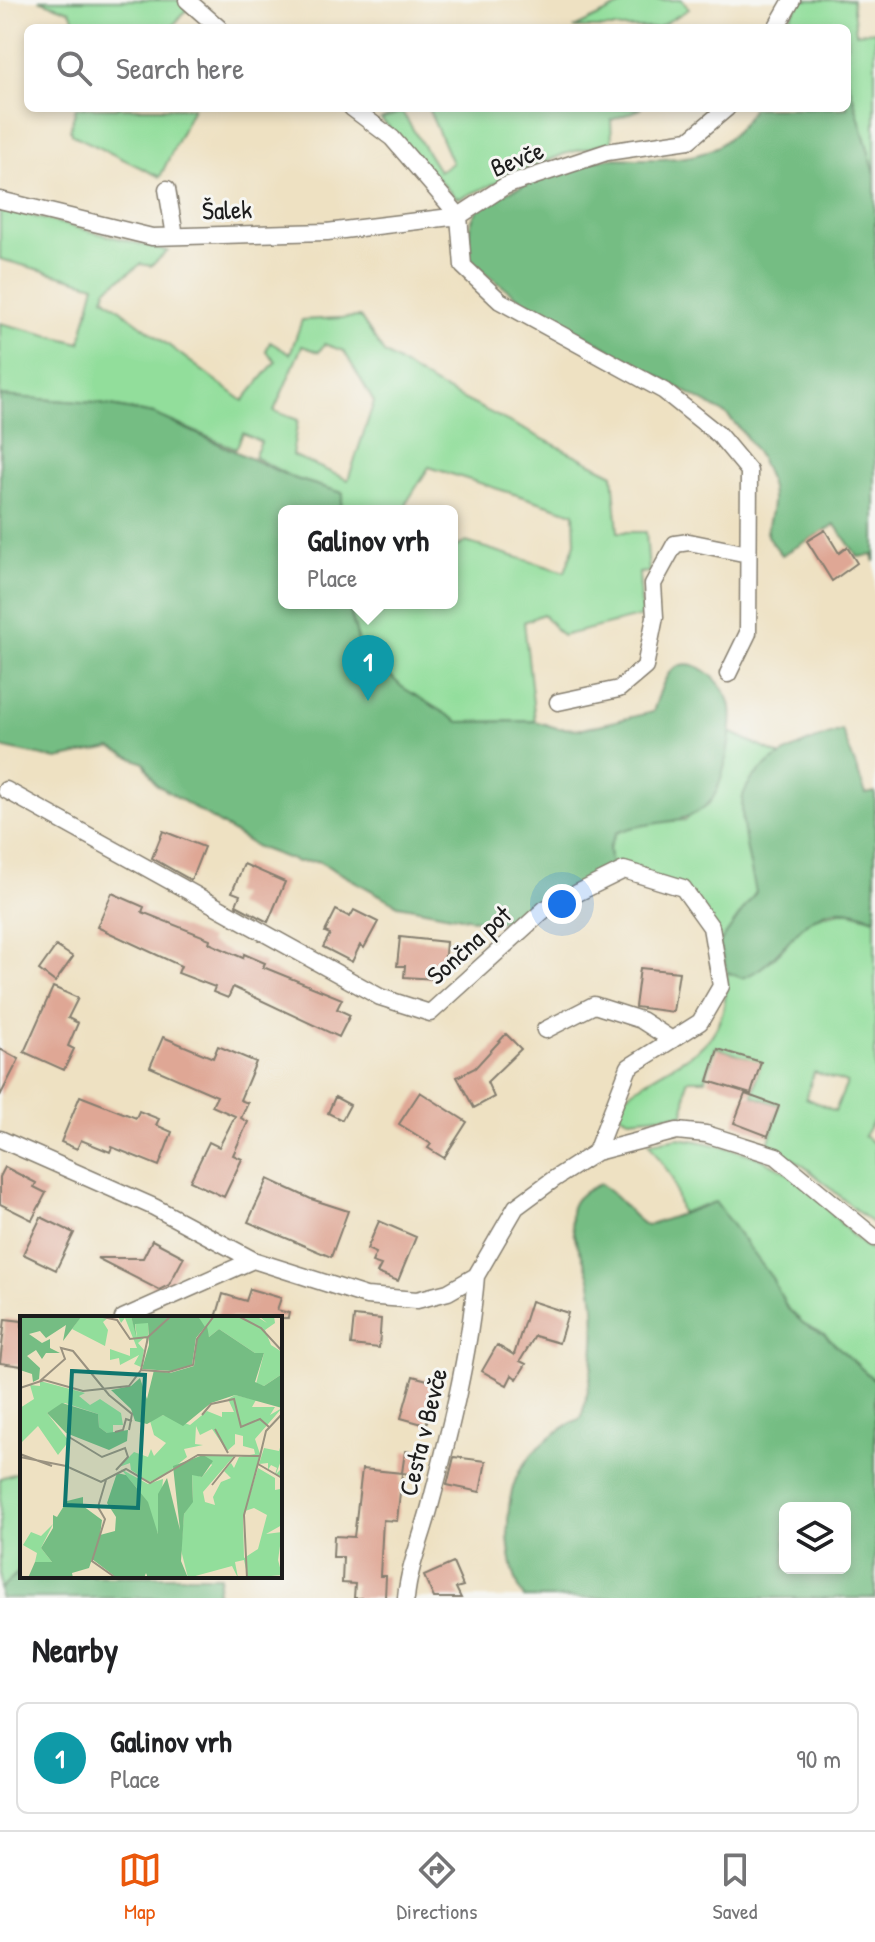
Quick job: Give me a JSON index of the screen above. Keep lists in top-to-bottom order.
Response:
{
  "streets": {
    "street": [
      "Bevče",
      "Šalek",
      "Sončna pot",
      "Cesta v Bevče"
    ]
  },
  "crossings": [
    ["Bevče", "Šalek"],
    ["Sončna pot", "Cesta v Bevče"]
  ],
  "page": {
    "search": "Search here",
    "popup": ["Galinov vrh", "Place"],
    "pins": "1",
    "heading": "Nearby",
    "list": [
      {
        "mark": "1",
        "name": "Galinov vrh",
        "note": "Place",
        "value": "90 m"
      }
    ],
    "nav": ["Map", "Directions", "Saved"]
  }
}
